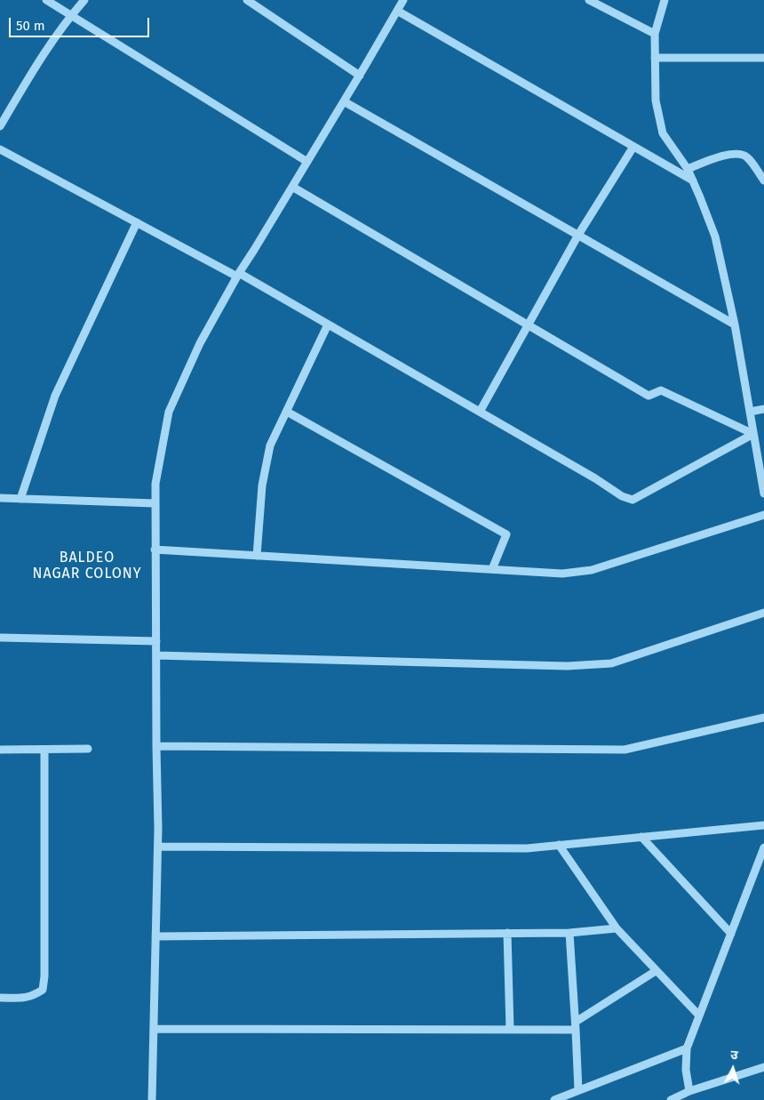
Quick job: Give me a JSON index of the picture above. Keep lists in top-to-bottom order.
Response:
{
  "districts": ["BALDEO NAGAR COLONY"],
  "scale_bar": "50 m",
  "north": "top"
}
